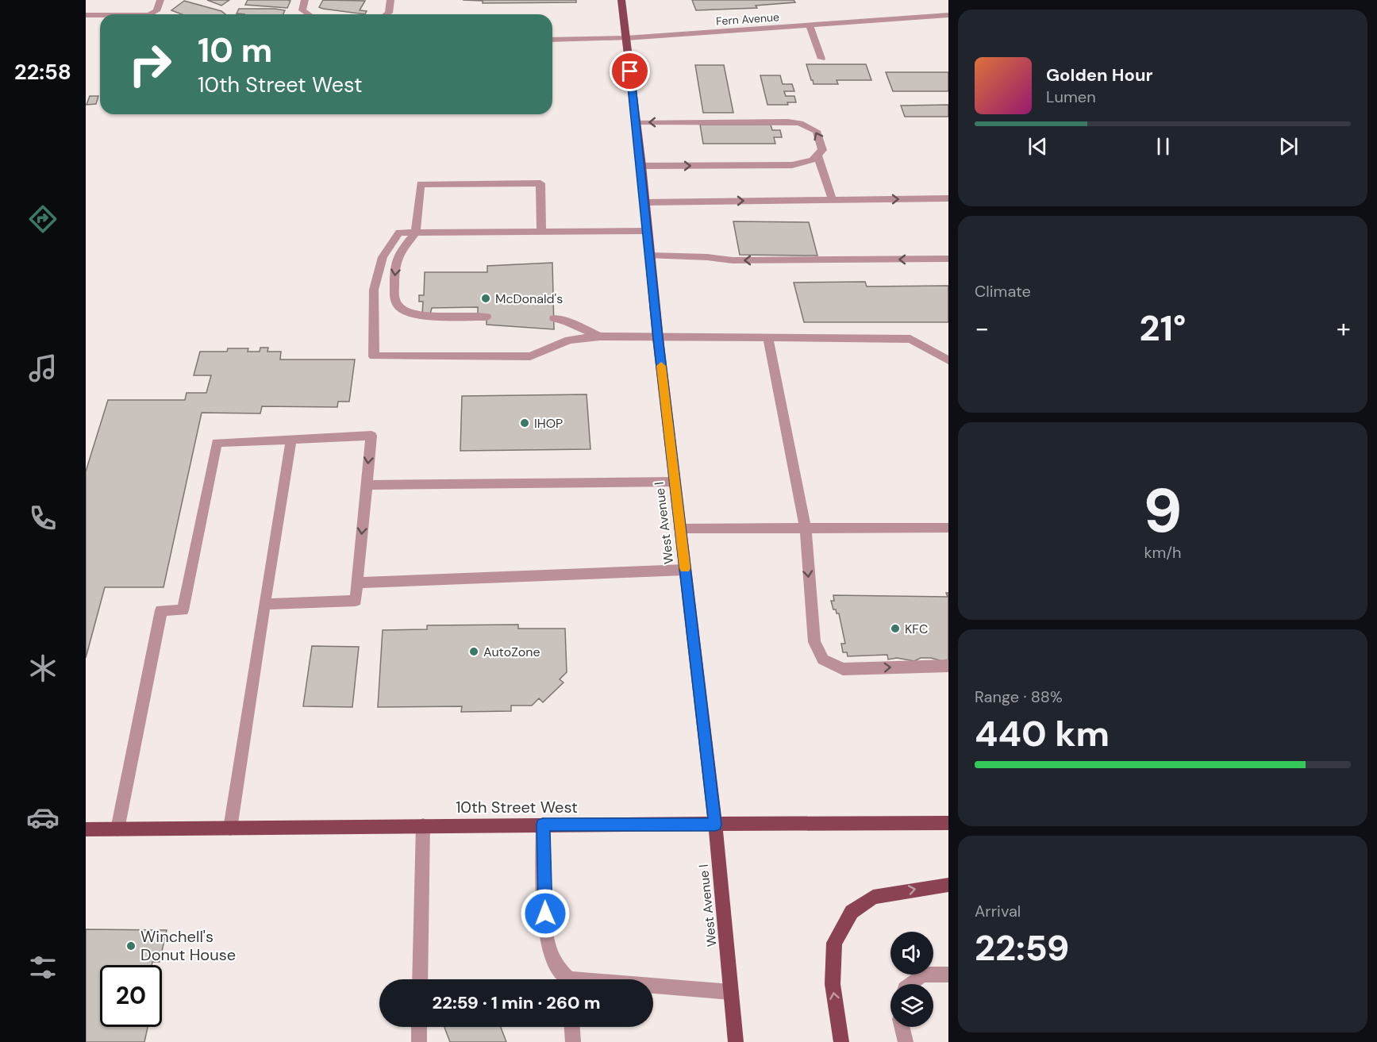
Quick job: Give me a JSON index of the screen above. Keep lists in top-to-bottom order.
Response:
{
  "streets": {
    "main road": ["West Avenue I", "10th Street West"],
    "street": ["Fern Avenue"]
  },
  "crossings": [
    ["Fern Avenue", "West Avenue I"],
    ["West Avenue I", "10th Street West"]
  ],
  "places": [
    "McDonald's",
    "IHOP",
    "KFC",
    "AutoZone",
    "Winchell's Donut House"
  ],
  "page": {
    "tabs": "22:58",
    "turn": ["10 m", "10th Street West"],
    "song": ["Golden Hour", "Lumen"],
    "tile": [
      "Climate",
      ["9", "km/h"],
      ["Range · 88%", "440 km"],
      ["Arrival", "22:59"]
    ],
    "heat": ["−", "21°", "+"],
    "limit": "20",
    "trip": "22:59 · 1 min · 260 m"
  }
}
